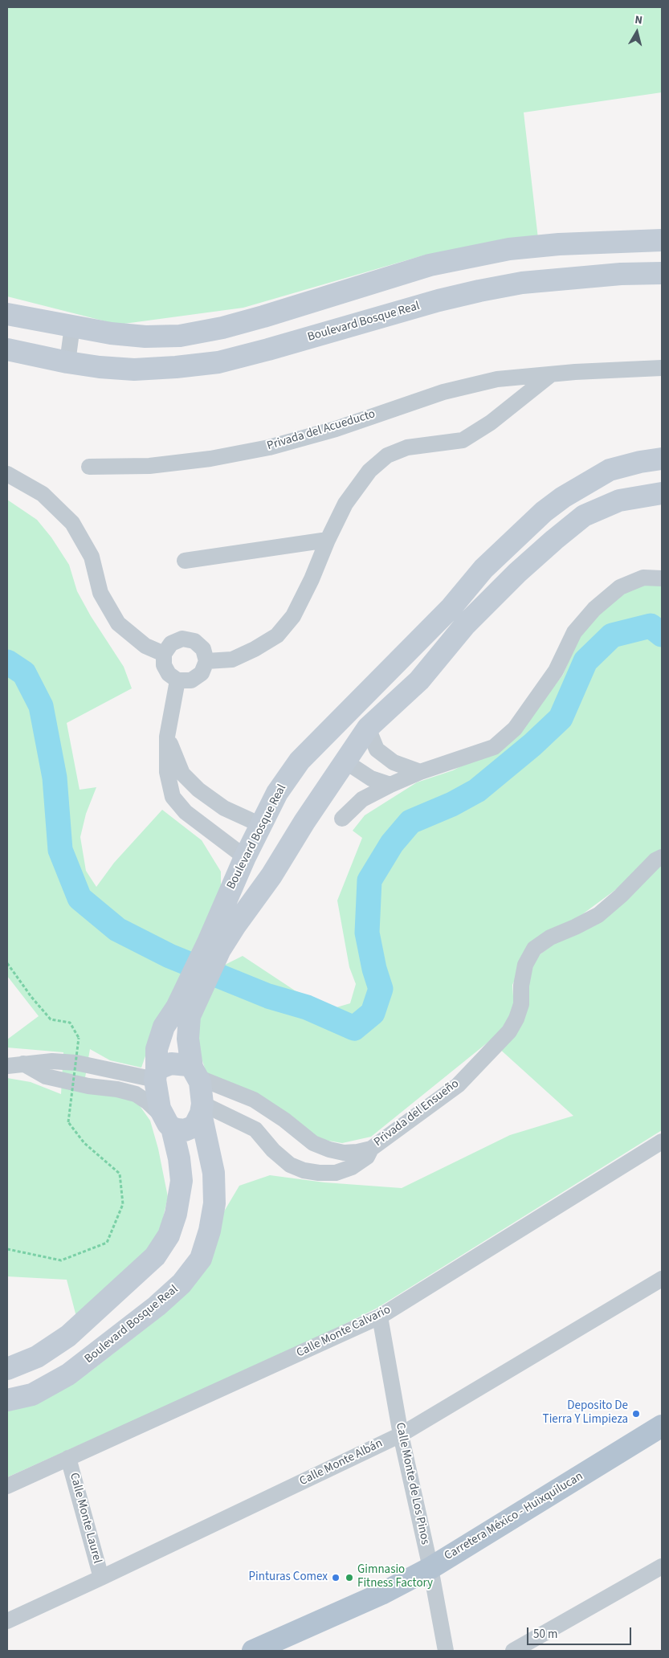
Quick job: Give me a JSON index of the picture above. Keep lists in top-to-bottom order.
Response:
{
  "streets": {
    "main road": ["Carretera México - Huixquilucan"],
    "street": [
      "Boulevard Bosque Real",
      "Privada del Acueducto",
      "Privada del Ensueño",
      "Calle Monte Calvario",
      "Calle Monte Albán",
      "Calle Monte de Los Pinos",
      "Calle Monte Laurel"
    ]
  },
  "crossings": [
    ["Boulevard Bosque Real", "Privada del Ensueño"],
    ["Calle Monte Calvario", "Calle Monte de Los Pinos"],
    ["Calle Monte Calvario", "Calle Monte Laurel"],
    ["Calle Monte Albán", "Calle Monte de Los Pinos"],
    ["Calle Monte Albán", "Calle Monte Laurel"],
    ["Calle Monte de Los Pinos", "Carretera México - Huixquilucan"]
  ],
  "places": ["Deposito De Tierra Y Limpieza", "Pinturas Comex", "Gimnasio Fitness Factory"],
  "scale_bar": "50 m",
  "north": "top"
}
